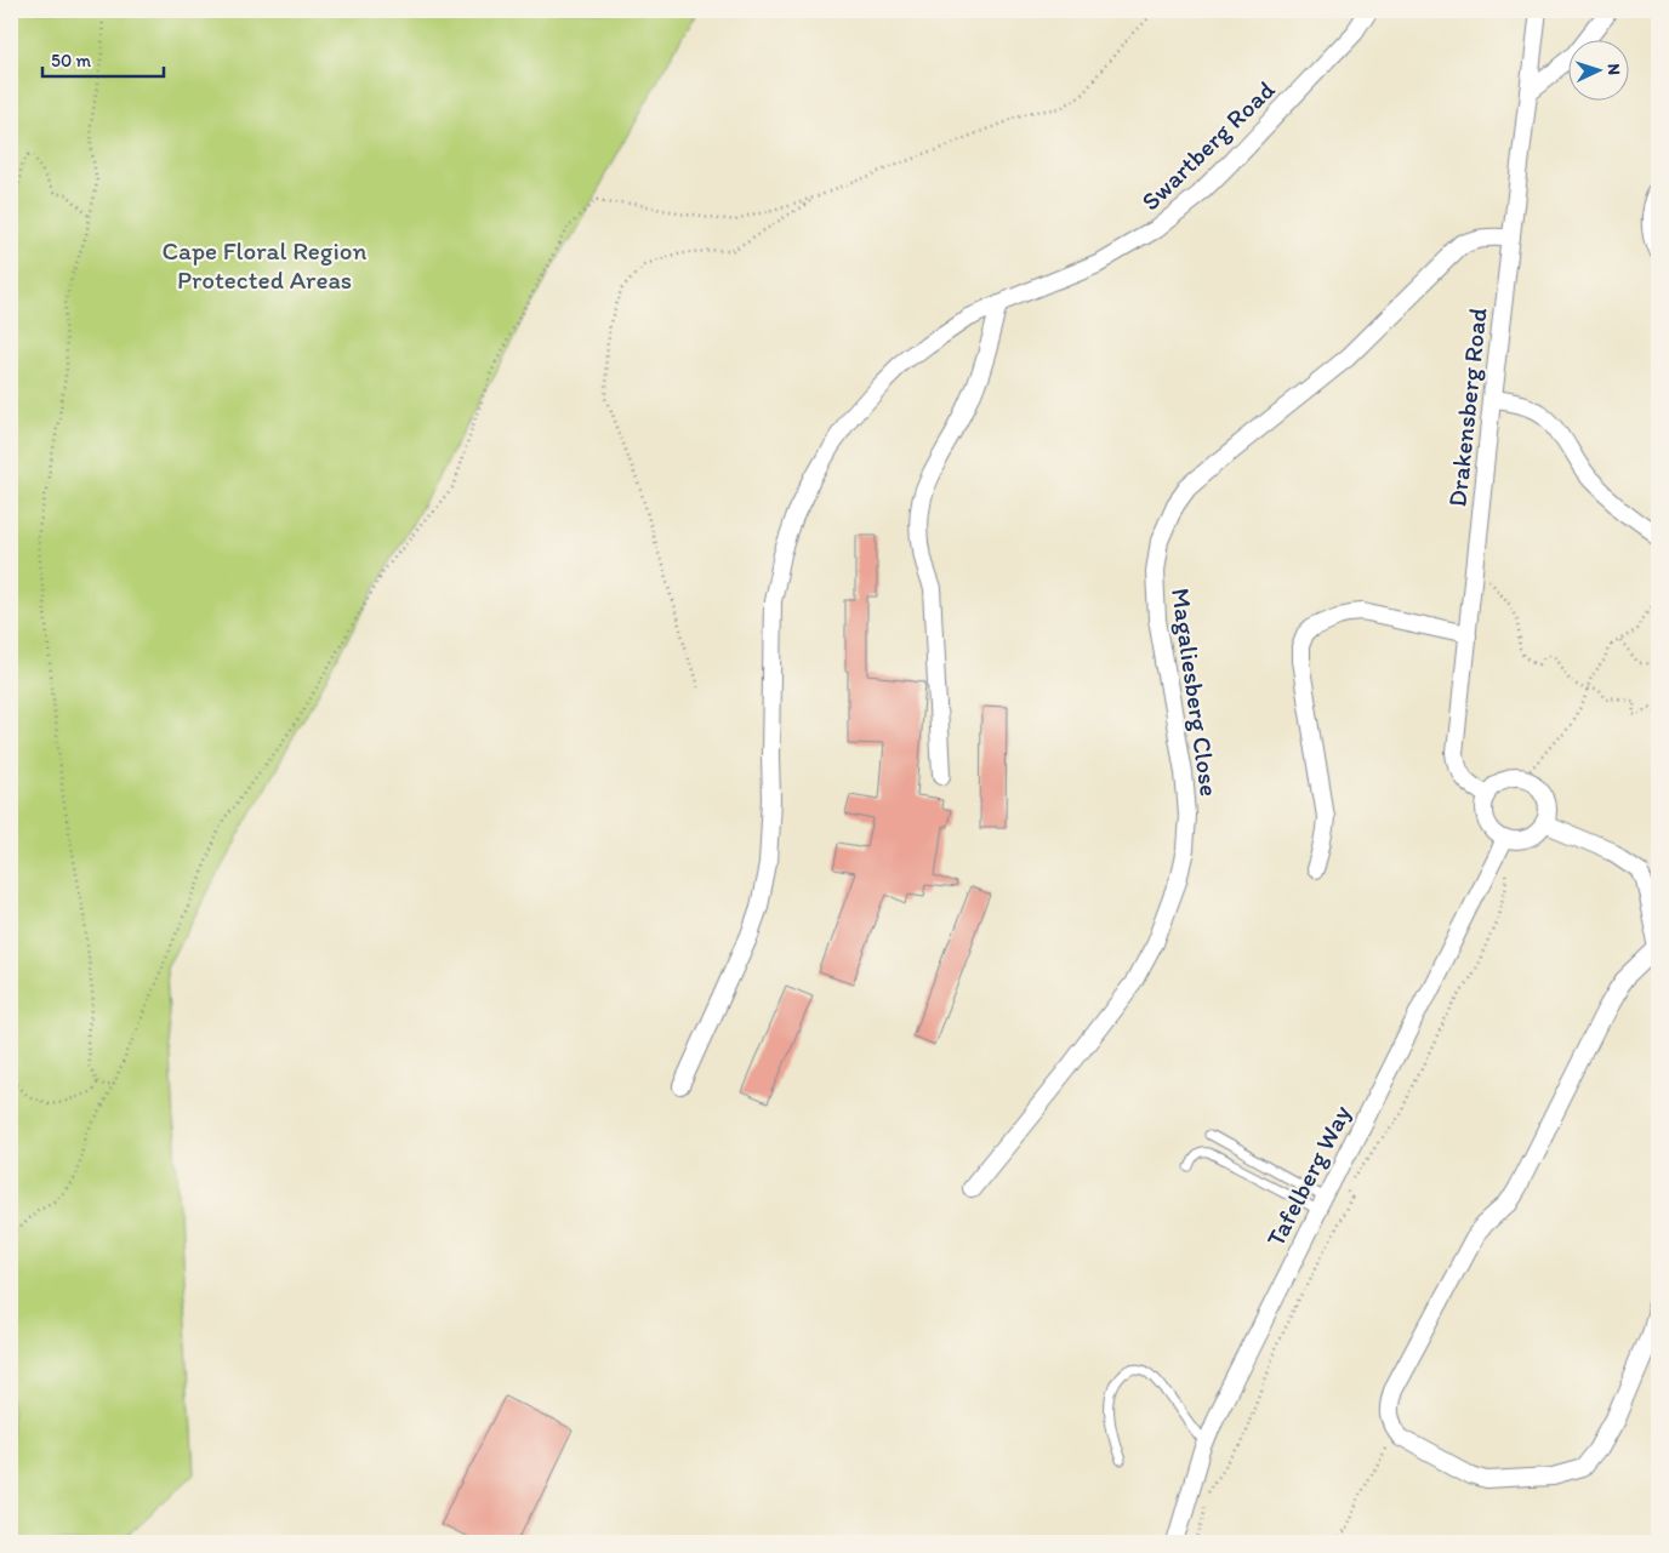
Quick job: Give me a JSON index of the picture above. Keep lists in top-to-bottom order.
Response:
{
  "streets": {
    "street": [
      "Swartberg Road",
      "Drakensberg Road",
      "Magaliesberg Close",
      "Tafelberg Way"
    ]
  },
  "crossings": [
    ["Drakensberg Road", "Magaliesberg Close"],
    ["Drakensberg Road", "Tafelberg Way"]
  ],
  "parks": ["Cape Floral Region Protected Areas"],
  "scale_bar": "50 m",
  "north": "right"
}
